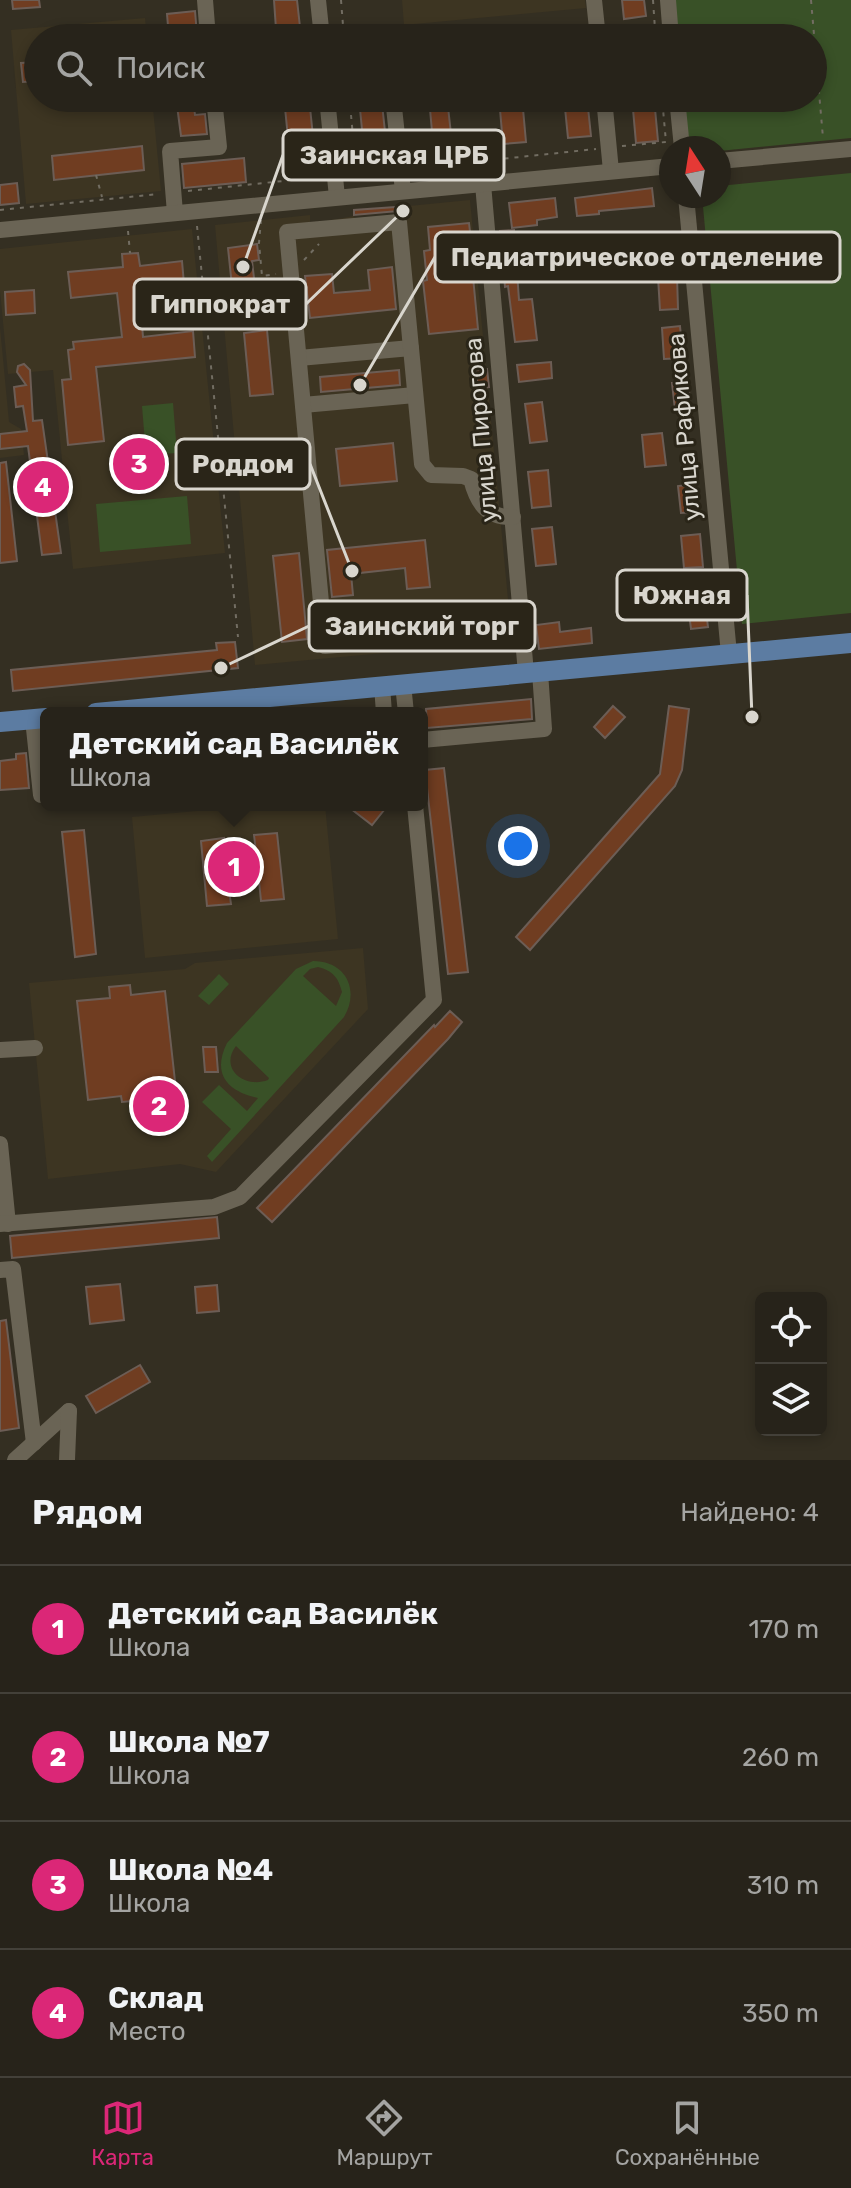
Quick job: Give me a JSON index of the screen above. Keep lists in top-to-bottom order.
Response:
{
  "streets": {
    "street": ["улица Рафикова", "улица Пирогова"]
  },
  "places": [
    "Гиппократ",
    "Заинская ЦРБ",
    "Педиатрическое отделение",
    "Роддом",
    "Заинский торг",
    "Южная"
  ],
  "north": "top",
  "page": {
    "search": "Поиск",
    "pins": [
      "3",
      "4",
      "1",
      "2"
    ],
    "popup": ["Детский сад Василёк", "Школа"],
    "heading": ["Рядом", "Найдено: 4"],
    "list": [
      {
        "mark": "1",
        "name": "Детский сад Василёк",
        "note": "Школа",
        "value": "170 m"
      },
      {
        "mark": "2",
        "name": "Школа №7",
        "note": "Школа",
        "value": "260 m"
      },
      {
        "mark": "3",
        "name": "Школа №4",
        "note": "Школа",
        "value": "310 m"
      },
      {
        "mark": "4",
        "name": "Склад",
        "note": "Место",
        "value": "350 m"
      }
    ],
    "nav": ["Карта", "Маршрут", "Сохранённые"]
  }
}
